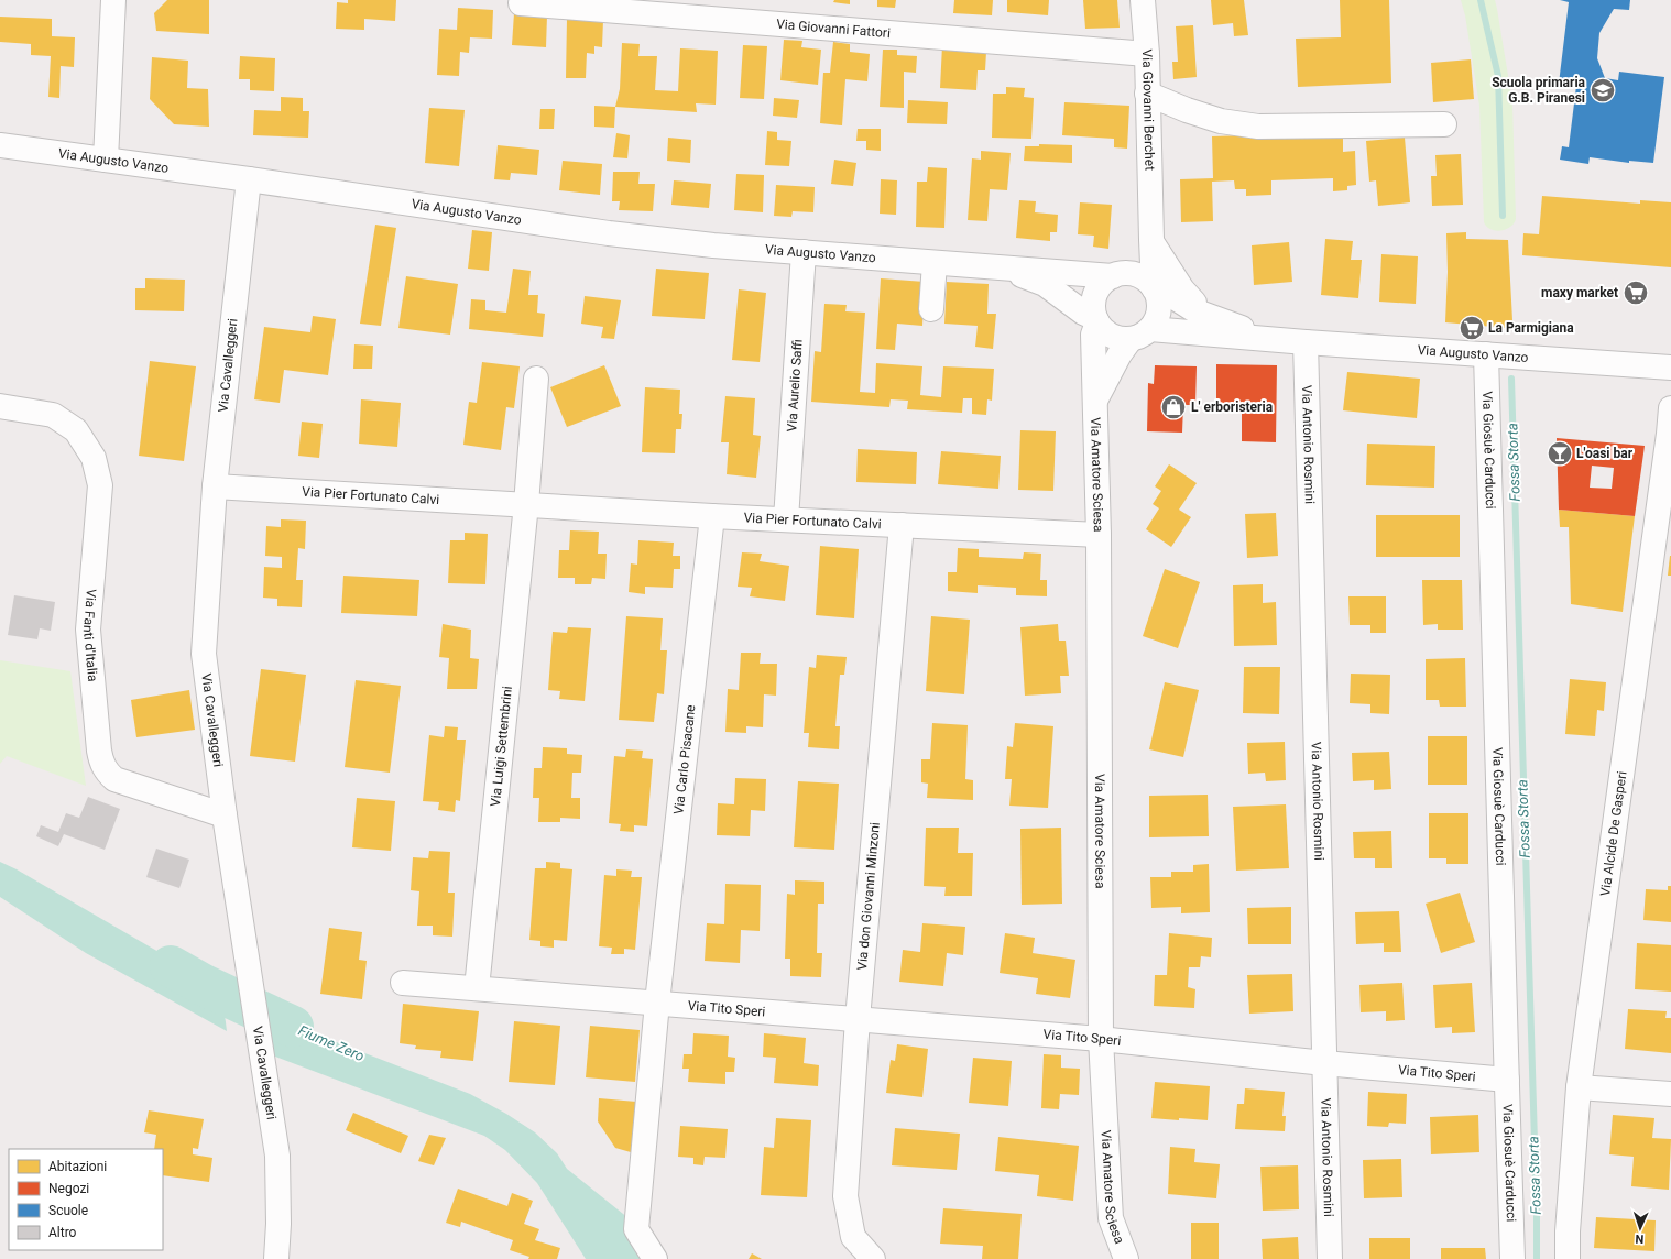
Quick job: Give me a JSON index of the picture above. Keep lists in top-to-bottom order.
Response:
{
  "streets": {
    "street": [
      "Via Giovanni Fattori",
      "Via Giovanni Berchet",
      "Via Augusto Vanzo",
      "Via Cavalleggeri",
      "Via Aurelio Saffi",
      "Via Antonio Rosmini",
      "Via Giosuè Carducci",
      "Via Amatore Sciesa",
      "Via Pier Fortunato Calvi",
      "Via Fanti d'Italia",
      "Via Luigi Settembrini",
      "Via Carlo Pisacane",
      "Via Alcide De Gasperi",
      "Via don Giovanni Minzoni",
      "Via Tito Speri"
    ]
  },
  "crossings": [
    ["Via Giovanni Fattori", "Via Giovanni Berchet"],
    ["Via Giovanni Berchet", "Via Augusto Vanzo"],
    ["Via Giovanni Berchet", "Via Amatore Sciesa"],
    ["Via Augusto Vanzo", "Via Cavalleggeri"],
    ["Via Augusto Vanzo", "Via Aurelio Saffi"],
    ["Via Augusto Vanzo", "Via Antonio Rosmini"],
    ["Via Augusto Vanzo", "Via Giosuè Carducci"],
    ["Via Augusto Vanzo", "Via Amatore Sciesa"],
    ["Via Cavalleggeri", "Via Pier Fortunato Calvi"],
    ["Via Cavalleggeri", "Via Fanti d'Italia"],
    ["Via Aurelio Saffi", "Via Pier Fortunato Calvi"],
    ["Via Antonio Rosmini", "Via Tito Speri"],
    ["Via Giosuè Carducci", "Via Tito Speri"],
    ["Via Amatore Sciesa", "Via Pier Fortunato Calvi"],
    ["Via Amatore Sciesa", "Via Tito Speri"],
    ["Via Pier Fortunato Calvi", "Via Luigi Settembrini"],
    ["Via Pier Fortunato Calvi", "Via Carlo Pisacane"],
    ["Via Pier Fortunato Calvi", "Via don Giovanni Minzoni"],
    ["Via Luigi Settembrini", "Via Tito Speri"],
    ["Via Carlo Pisacane", "Via Tito Speri"],
    ["Via don Giovanni Minzoni", "Via Tito Speri"]
  ],
  "water": ["Fossa Storta", "Fiume Zero"],
  "places": {
    "school or university": ["Scuola primaria G.B. Piranesi"],
    "supermarket": ["maxy market", "La Parmigiana"],
    "shop": ["L' erboristeria"],
    "bar": ["L'oasi bar"]
  },
  "legend": [
    "Abitazioni",
    "Negozi",
    "Scuole",
    "Altro"
  ],
  "north": "bottom"
}
